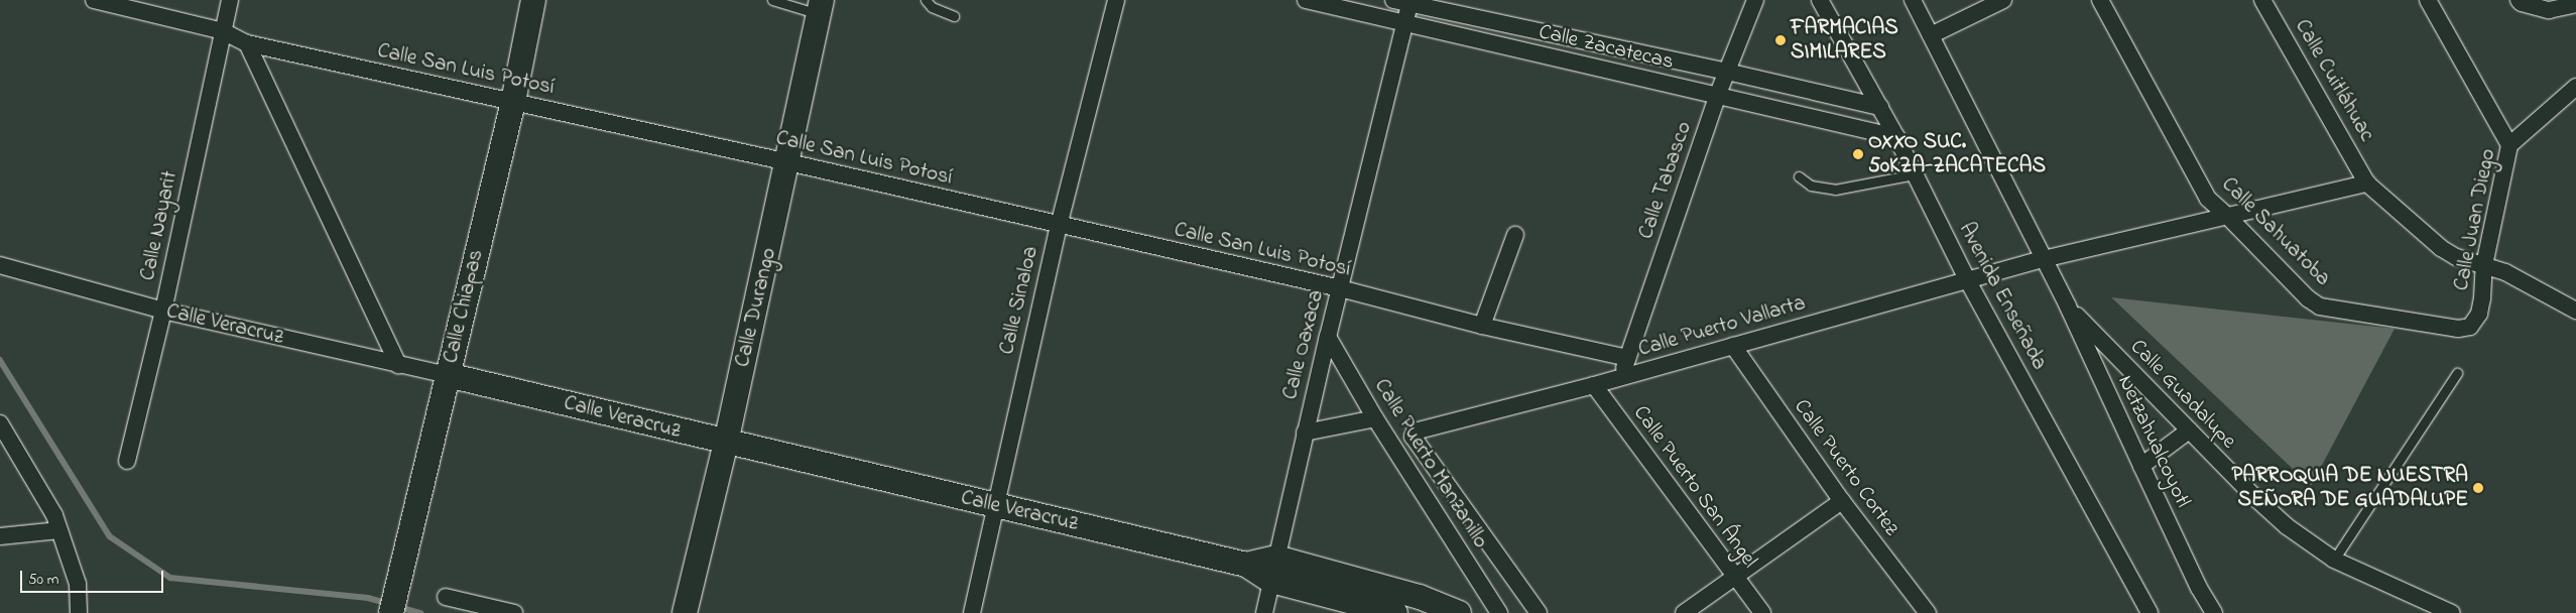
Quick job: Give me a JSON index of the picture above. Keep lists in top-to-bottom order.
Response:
{
  "streets": {
    "street": [
      "Calle Zacatecas",
      "Calle San Luis Potosí",
      "Calle Cuitláhuac",
      "Calle Tabasco",
      "Calle Juan Diego",
      "Calle Nayarit",
      "Calle Sahuatoba",
      "Avenida Enseñada",
      "Calle Sinaloa",
      "Calle Chiapas",
      "Calle Durango",
      "Calle Veracruz",
      "Calle Puerto Vallarta",
      "Calle Oaxaca",
      "Calle Guadalupe",
      "Netzahualcoyotl",
      "Calle Puerto Manzanillo",
      "Calle Puerto Cortez",
      "Calle Puerto San Ángel"
    ]
  },
  "crossings": [
    ["Calle Zacatecas", "Calle Tabasco"],
    ["Calle Zacatecas", "Avenida Enseñada"],
    ["Calle Zacatecas", "Calle Oaxaca"],
    ["Calle San Luis Potosí", "Calle Tabasco"],
    ["Calle San Luis Potosí", "Calle Nayarit"],
    ["Calle San Luis Potosí", "Calle Sinaloa"],
    ["Calle San Luis Potosí", "Calle Chiapas"],
    ["Calle San Luis Potosí", "Calle Durango"],
    ["Calle San Luis Potosí", "Calle Oaxaca"],
    ["Calle Cuitláhuac", "Calle Juan Diego"],
    ["Calle Cuitláhuac", "Calle Puerto Vallarta"],
    ["Calle Tabasco", "Calle Puerto Vallarta"],
    ["Calle Juan Diego", "Calle Sahuatoba"],
    ["Calle Nayarit", "Calle Veracruz"],
    ["Calle Sahuatoba", "Calle Puerto Vallarta"],
    ["Avenida Enseñada", "Calle Puerto Vallarta"],
    ["Calle Sinaloa", "Calle Veracruz"],
    ["Calle Chiapas", "Calle Veracruz"],
    ["Calle Durango", "Calle Veracruz"],
    ["Calle Veracruz", "Calle Oaxaca"],
    ["Calle Puerto Vallarta", "Netzahualcoyotl"],
    ["Calle Puerto Vallarta", "Calle Puerto Cortez"],
    ["Calle Puerto Vallarta", "Calle Puerto San Ángel"],
    ["Calle Oaxaca", "Calle Puerto Manzanillo"],
    ["Calle Guadalupe", "Netzahualcoyotl"]
  ],
  "places": ["FARMACIAS SIMILARES", "OXXO SUC. 50KZA-ZACATECAS", "PARROQUIA DE NUESTRA SEÑORA DE GUADALUPE"],
  "scale_bar": "50 m"
}
